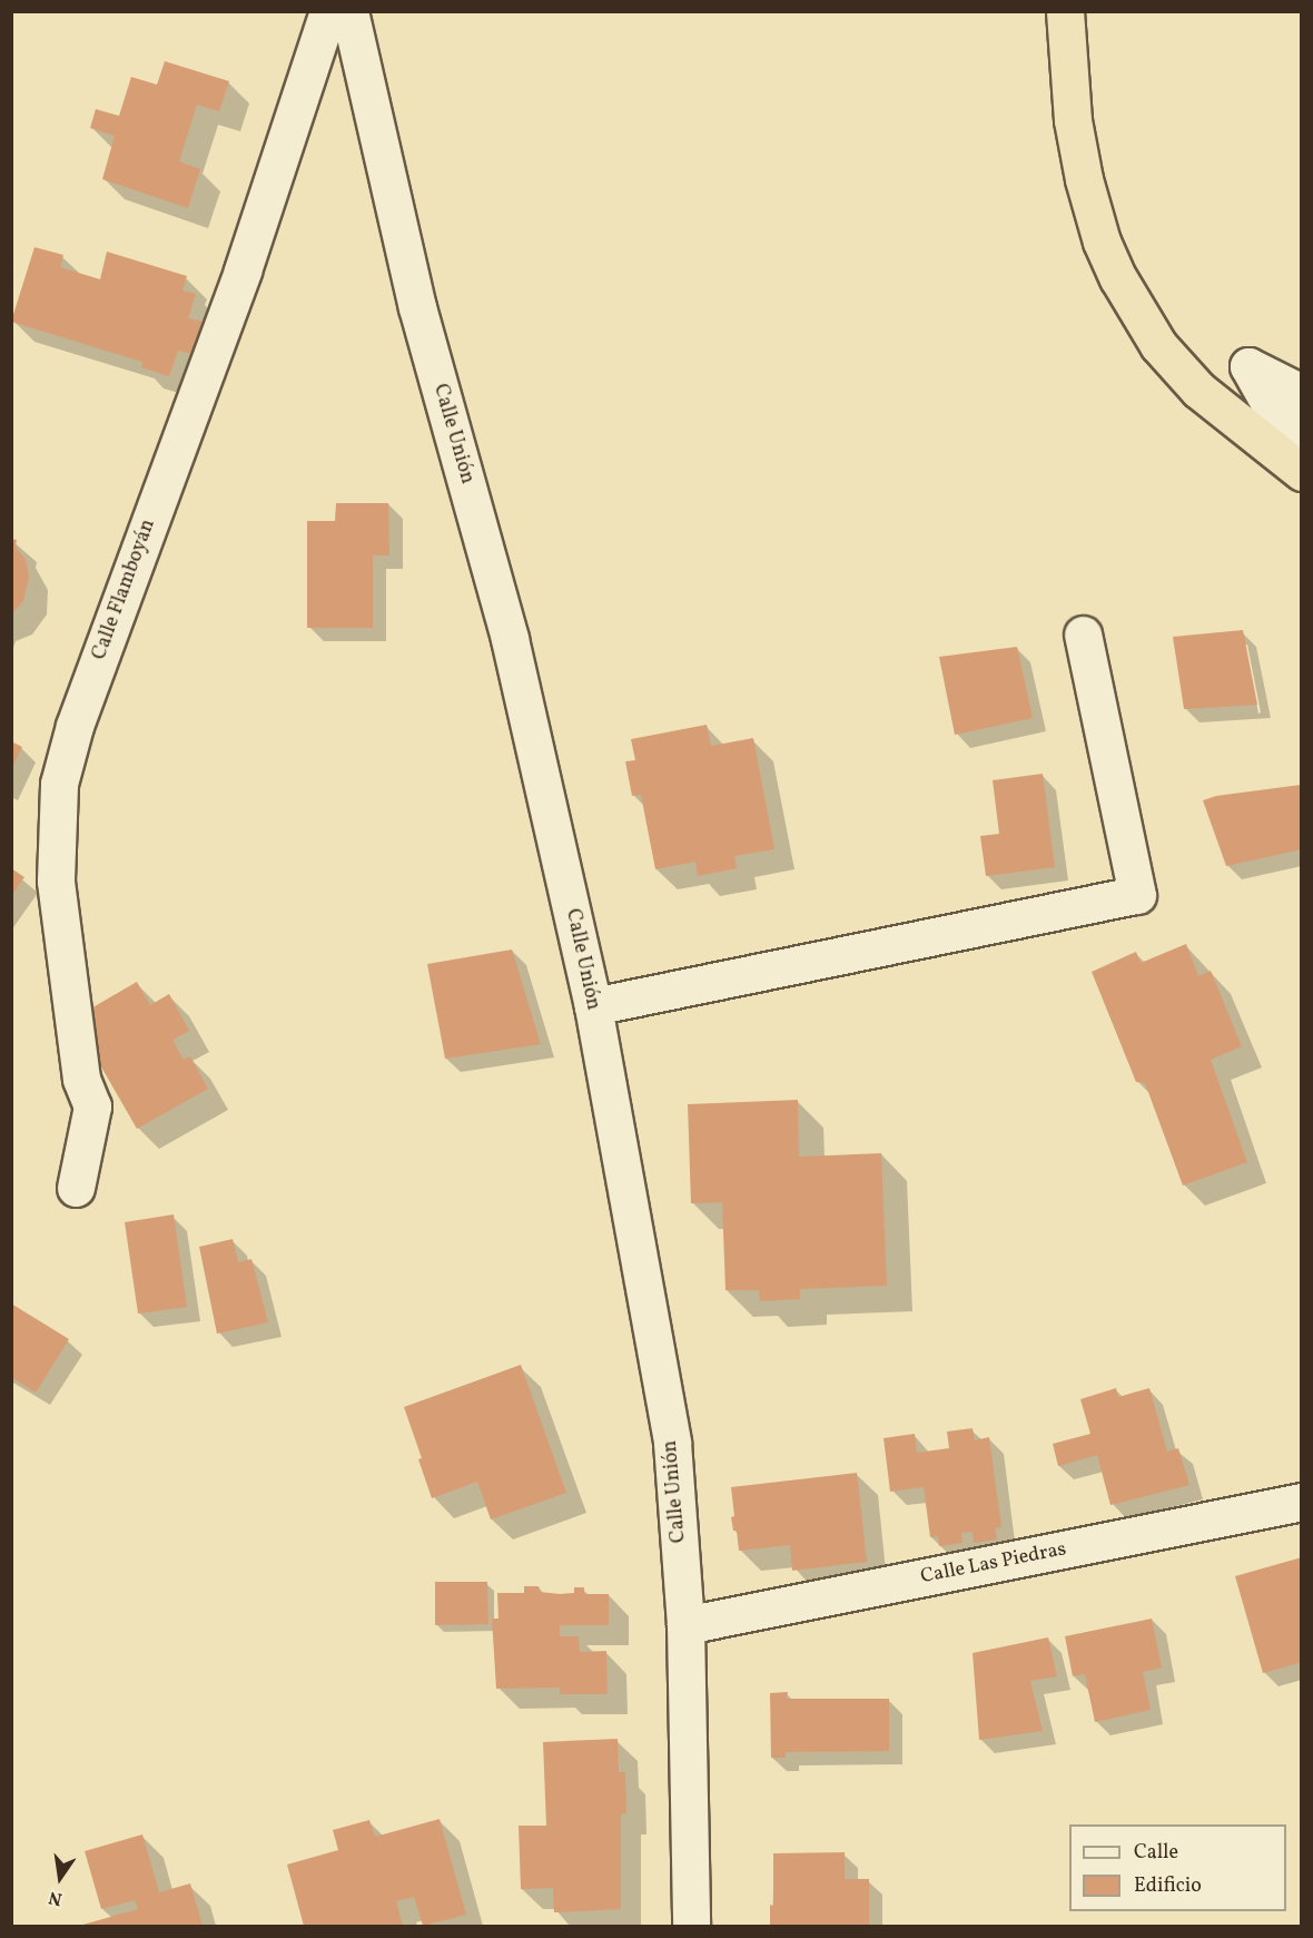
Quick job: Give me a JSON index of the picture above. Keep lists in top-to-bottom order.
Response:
{
  "streets": {
    "street": ["Calle Unión", "Calle Flamboyán", "Calle Las Piedras"]
  },
  "crossings": [
    ["Calle Unión", "Calle Las Piedras"]
  ],
  "legend": ["Calle", "Edificio"],
  "north": "bottom"
}
